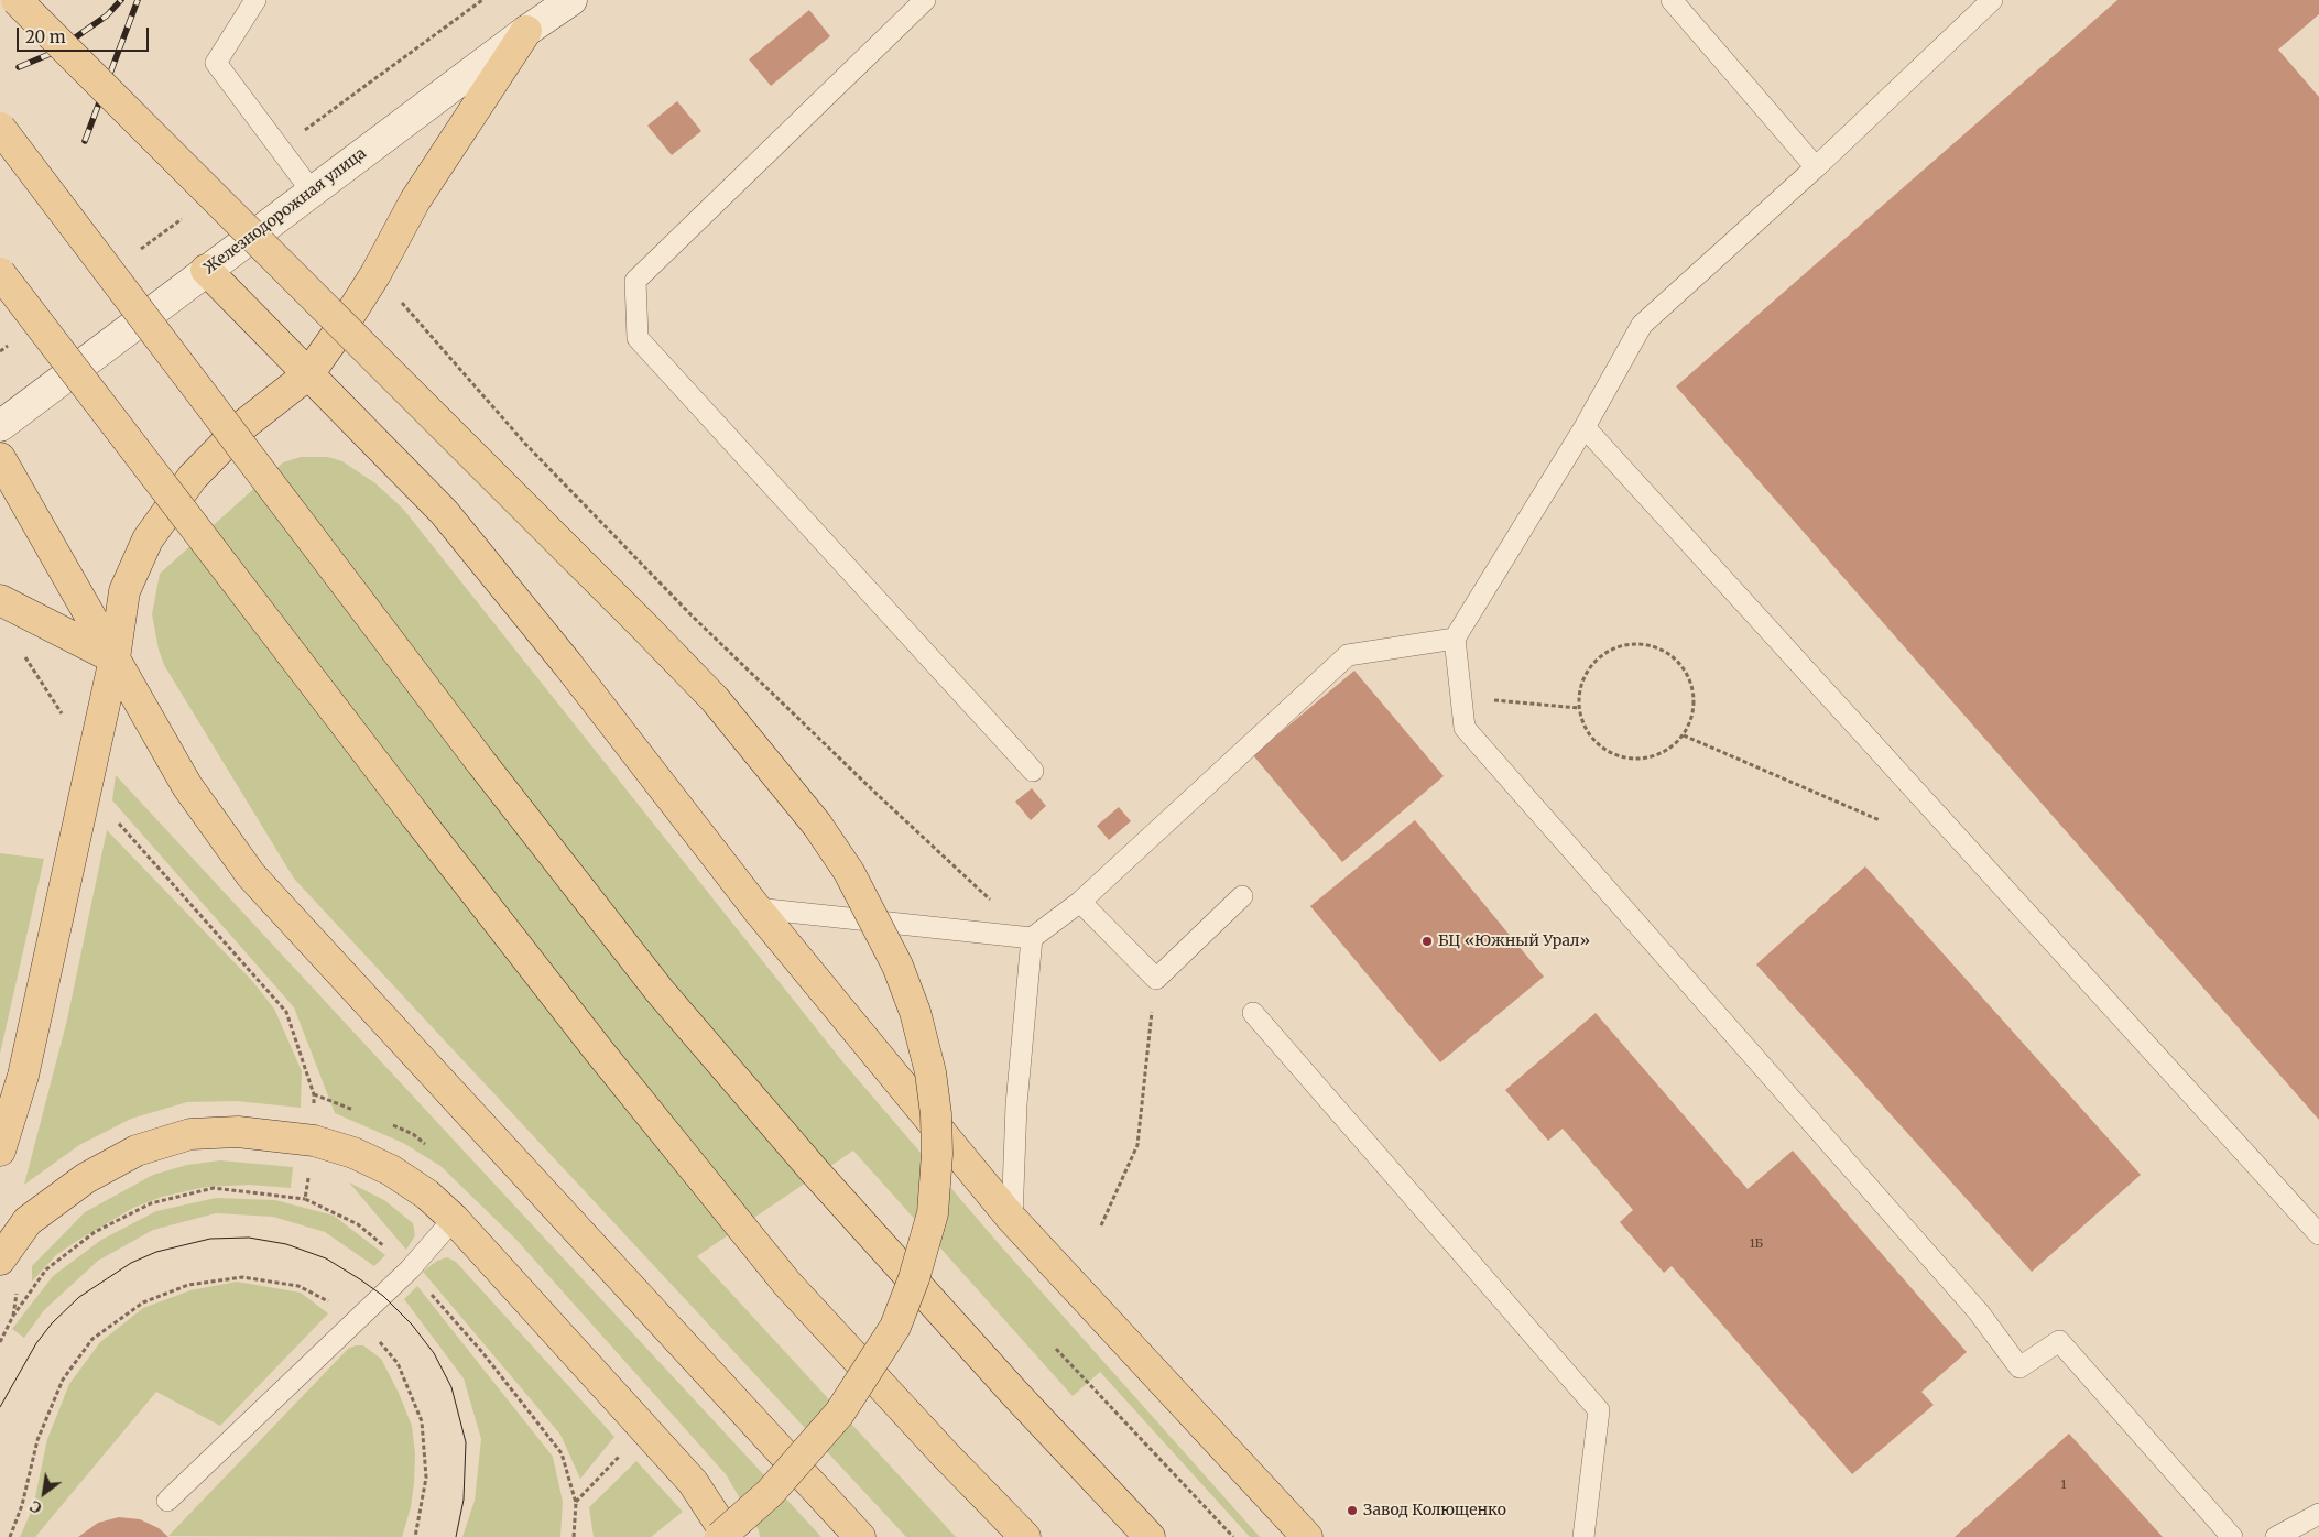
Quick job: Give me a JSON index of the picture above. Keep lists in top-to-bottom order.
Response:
{
  "streets": {
    "main road": ["Железнодорожная улица"]
  },
  "places": ["БЦ «Южный Урал»", "Завод Колющенко"],
  "house_numbers": ["1Б", "1"],
  "scale_bar": "20 m",
  "north": "bottom left"
}
